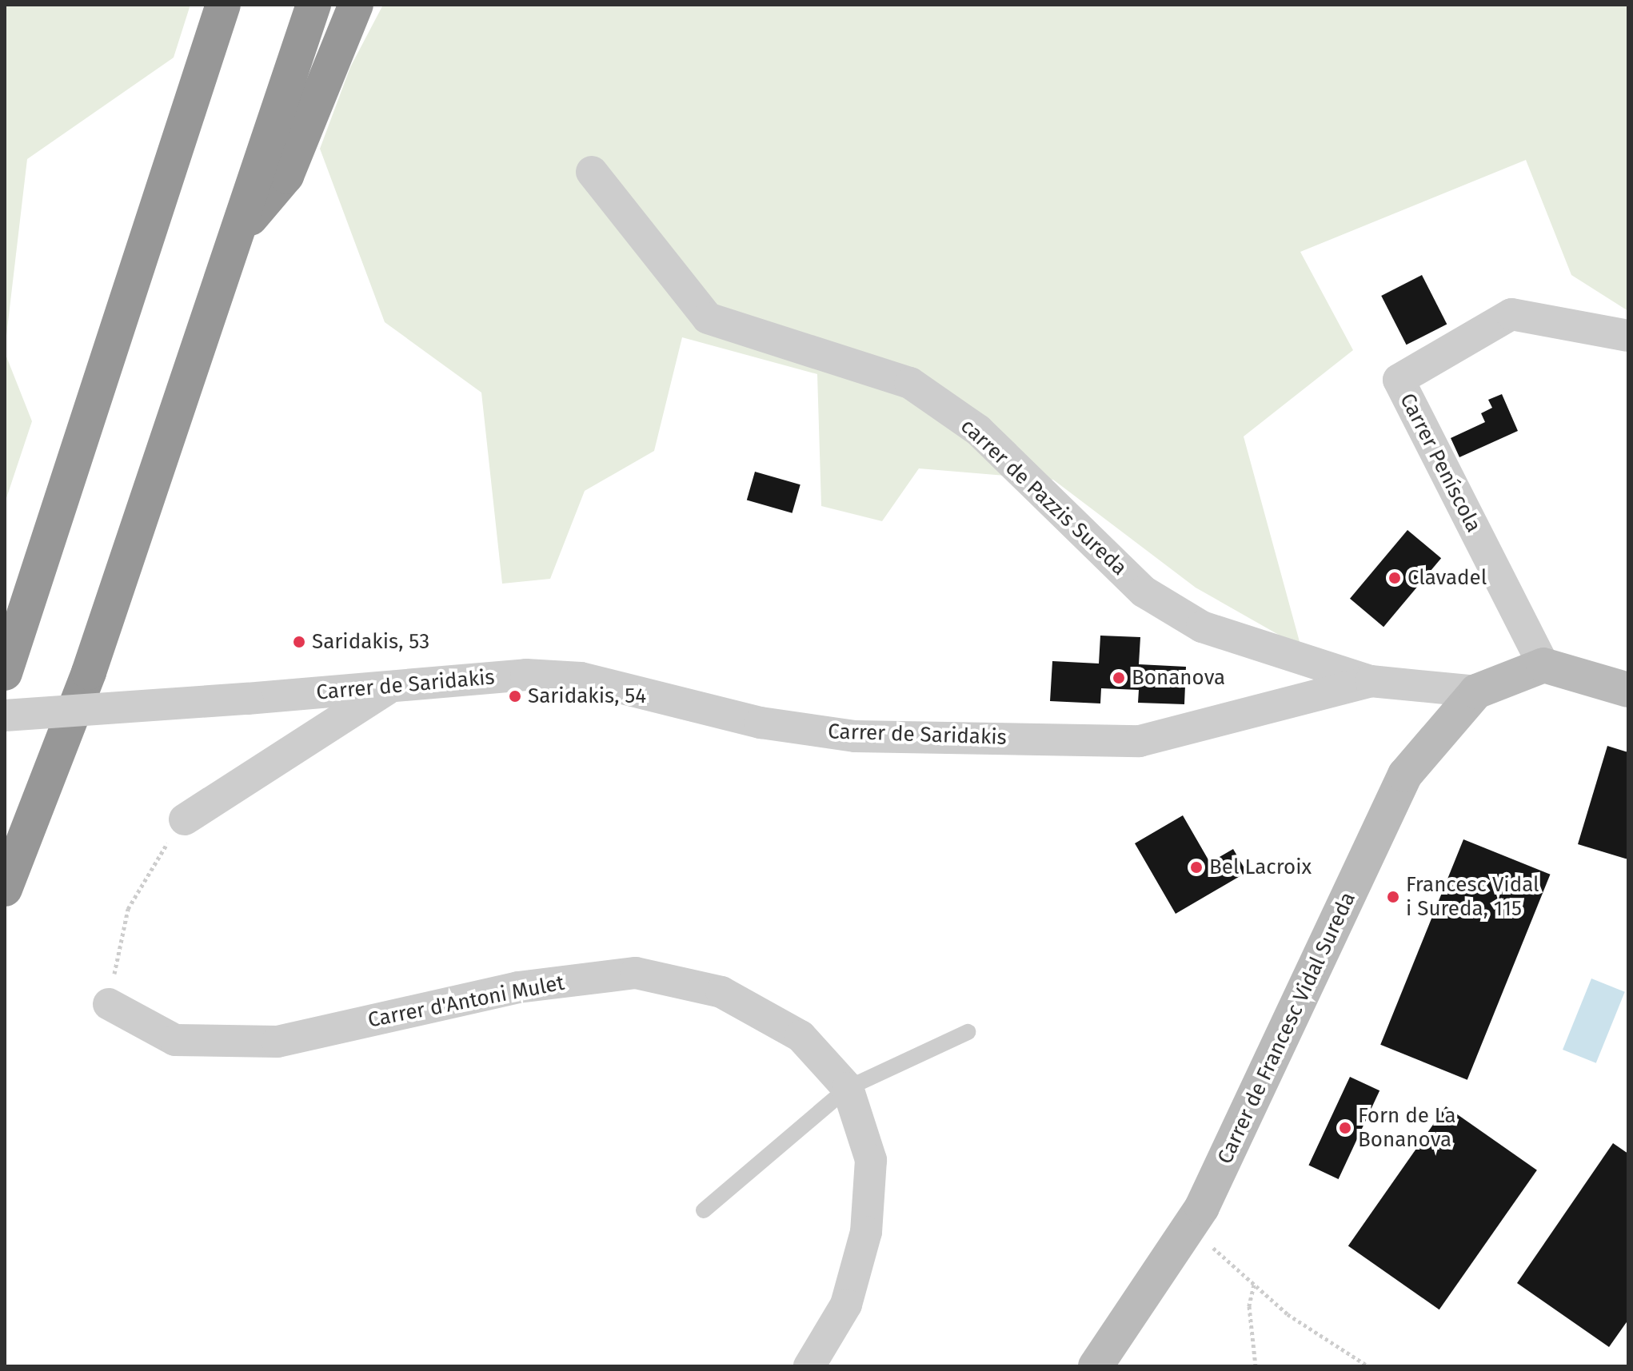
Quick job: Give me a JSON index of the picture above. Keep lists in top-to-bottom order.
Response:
{
  "streets": {
    "street": [
      "Carrer Peníscola",
      "carrer de Pazzis Sureda",
      "Carrer de Saridakis",
      "Carrer d'Antoni Mulet",
      "Carrer de Francesc Vidal Sureda"
    ]
  },
  "crossings": [
    ["Carrer Peníscola", "Carrer de Saridakis"],
    ["carrer de Pazzis Sureda", "Carrer de Saridakis"],
    ["Carrer de Saridakis", "Carrer de Francesc Vidal Sureda"]
  ],
  "places": [
    "Clavadel",
    "Saridakis, 53",
    "Bonanova",
    "Saridakis, 54",
    "Bel Lacroix",
    "Francesc Vidal i Sureda, 115",
    "Forn de La Bonanova"
  ]
}
